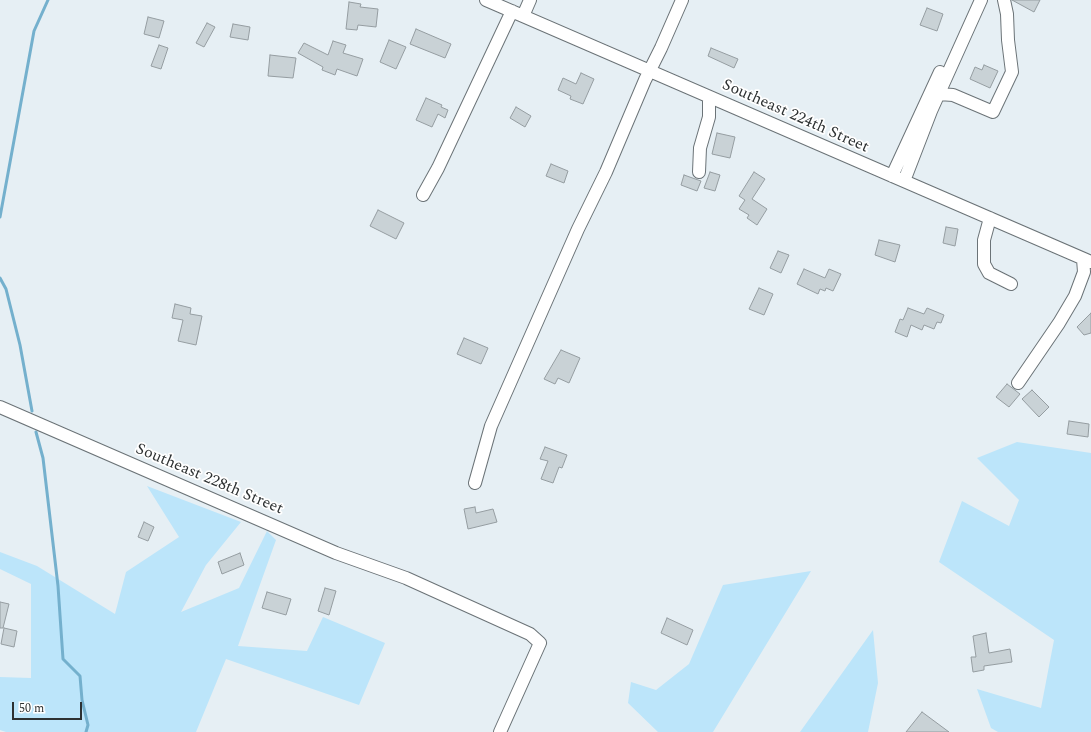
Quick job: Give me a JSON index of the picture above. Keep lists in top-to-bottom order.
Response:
{
  "streets": {
    "street": ["Southeast 224th Street", "Southeast 228th Street"]
  },
  "scale_bar": "50 m"
}
